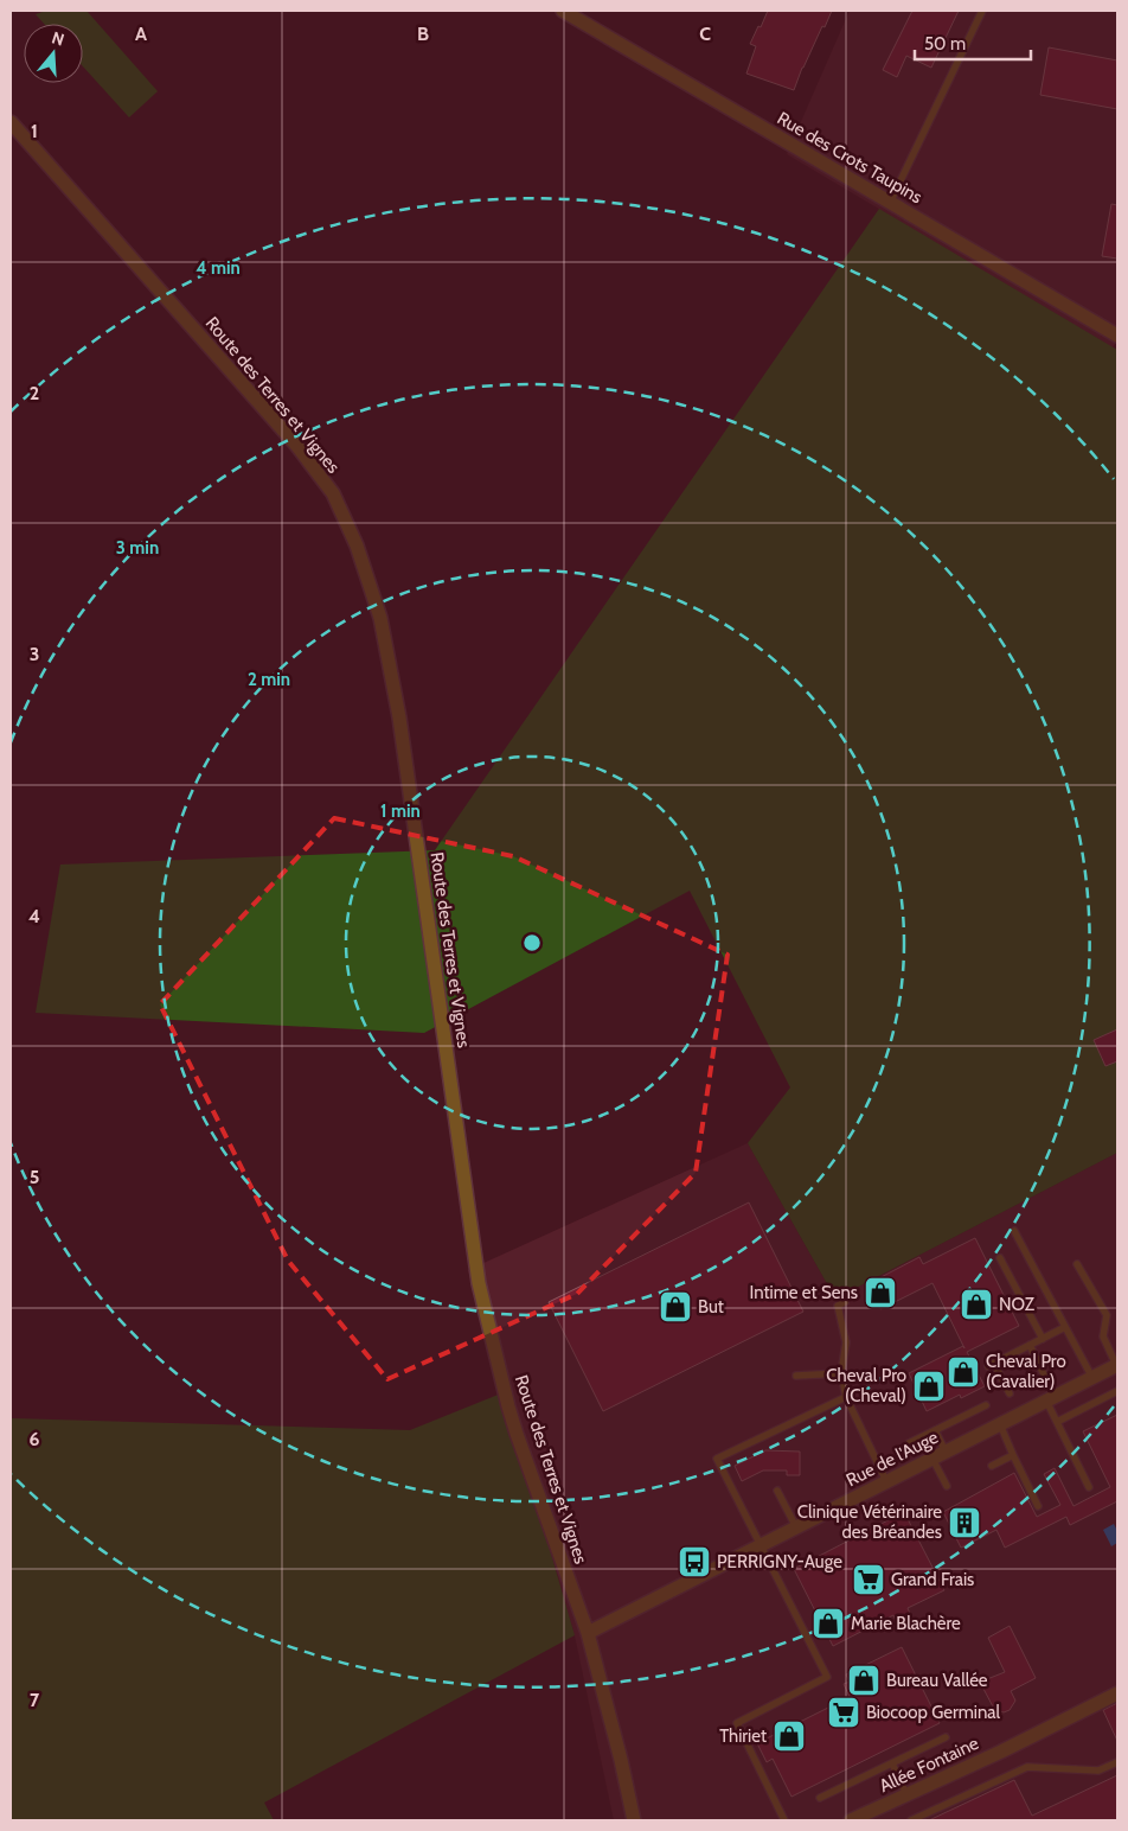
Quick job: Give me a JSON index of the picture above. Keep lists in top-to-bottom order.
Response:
{
  "streets": {
    "street": [
      "Rue des Crots Taupins",
      "Route des Terres et Vignes",
      "Rue de l'Auge",
      "Allée Fontaine"
    ]
  },
  "crossings": [
    ["Route des Terres et Vignes", "Rue de l'Auge"]
  ],
  "places": {
    "shop": [
      "Intime et Sens",
      "NOZ",
      "But",
      "Cheval Pro (Cavalier)",
      "Cheval Pro (Cheval)",
      "Marie Blachère",
      "Bureau Vallée",
      "Thiriet"
    ],
    "building": ["Clinique Vétérinaire des Bréandes"],
    "bus stop": ["PERRIGNY-Auge"],
    "supermarket": ["Grand Frais", "Biocoop Germinal"]
  },
  "scale_bar": "50 m",
  "north": "top",
  "grid": {
    "columns": ["A", "B", "C"],
    "rows": [
      "1",
      "2",
      "3",
      "4",
      "5",
      "6",
      "7"
    ]
  },
  "rings": [
    "4 min",
    "3 min",
    "2 min",
    "1 min"
  ]
}
